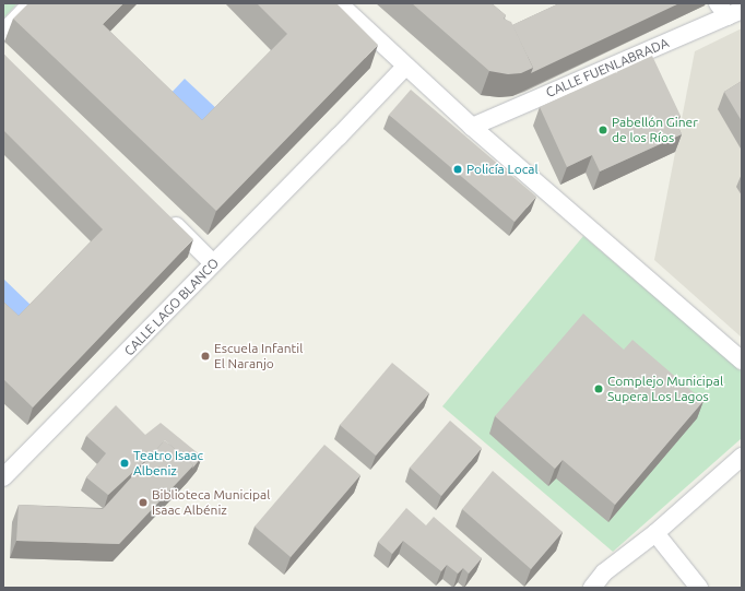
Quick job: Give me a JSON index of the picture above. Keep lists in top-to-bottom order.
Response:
{
  "streets": {
    "street": ["CALLE FUENLABRADA", "CALLE LAGO BLANCO"]
  },
  "places": [
    "Pabellón Giner de los Ríos",
    "Policía Local",
    "Escuela Infantil El Naranjo",
    "Complejo Municipal Supera Los Lagos",
    "Teatro Isaac Albeniz",
    "Biblioteca Municipal Isaac Albéniz"
  ]
}
